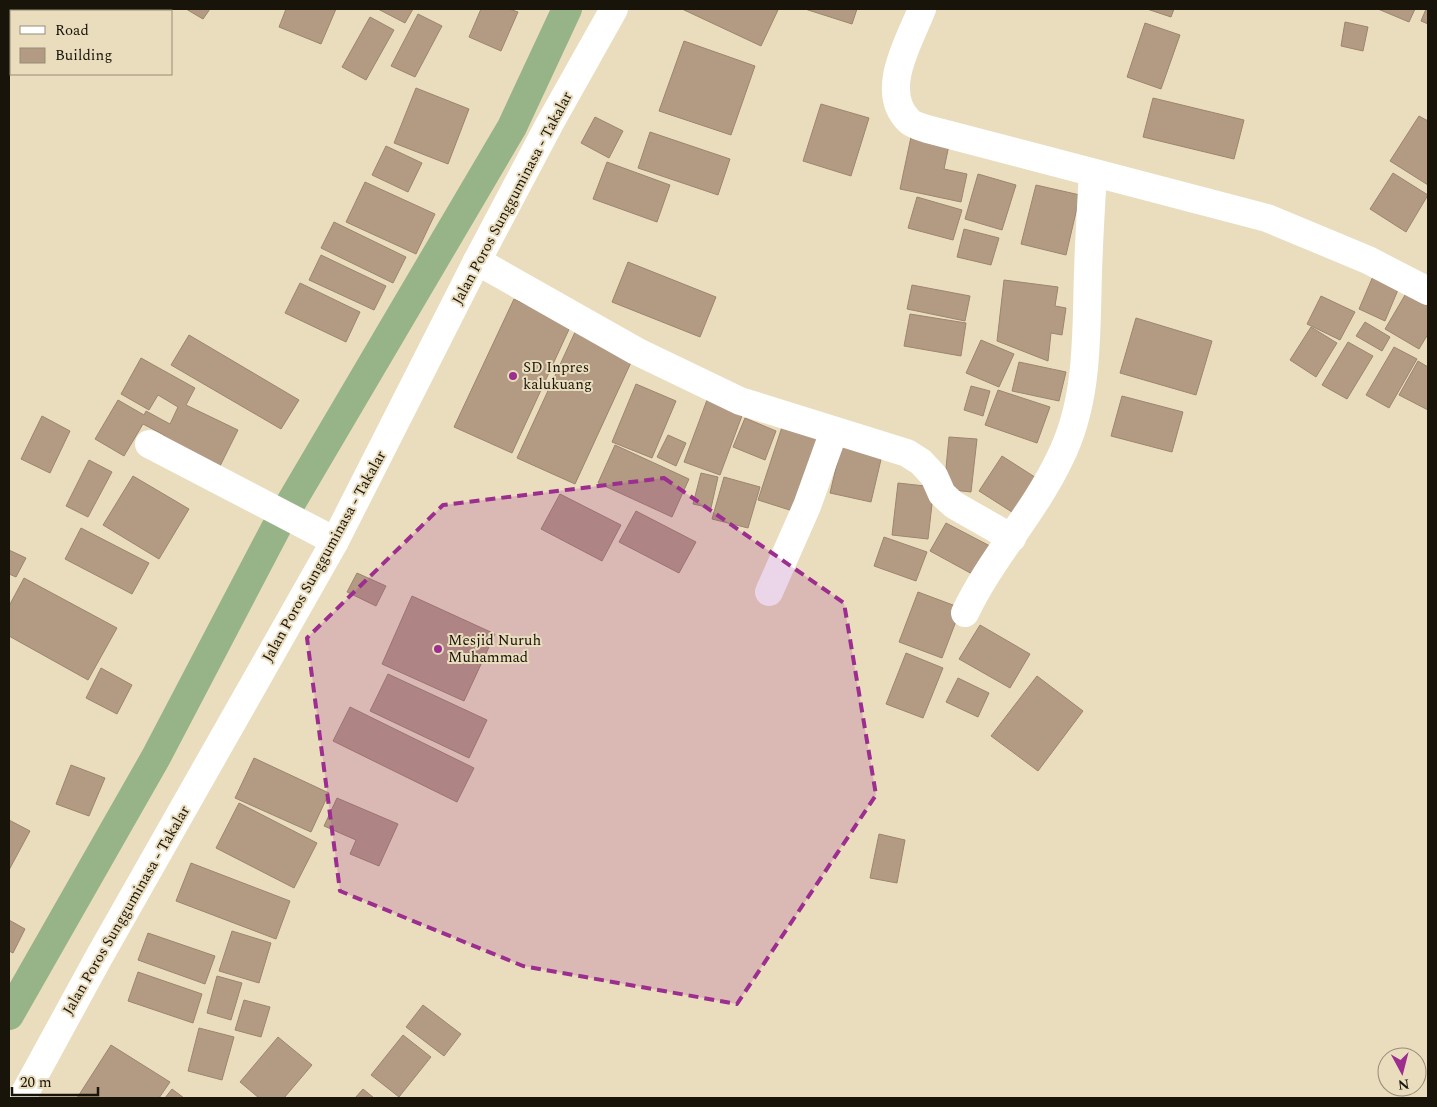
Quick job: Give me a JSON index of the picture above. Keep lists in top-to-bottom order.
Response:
{
  "streets": {
    "main road": ["Jalan Poros Sungguminasa - Takalar"]
  },
  "places": ["SD Inpres kalukuang", "Mesjid Nuruh Muhammad"],
  "legend": ["Road", "Building"],
  "scale_bar": "20 m",
  "north": "bottom"
}
